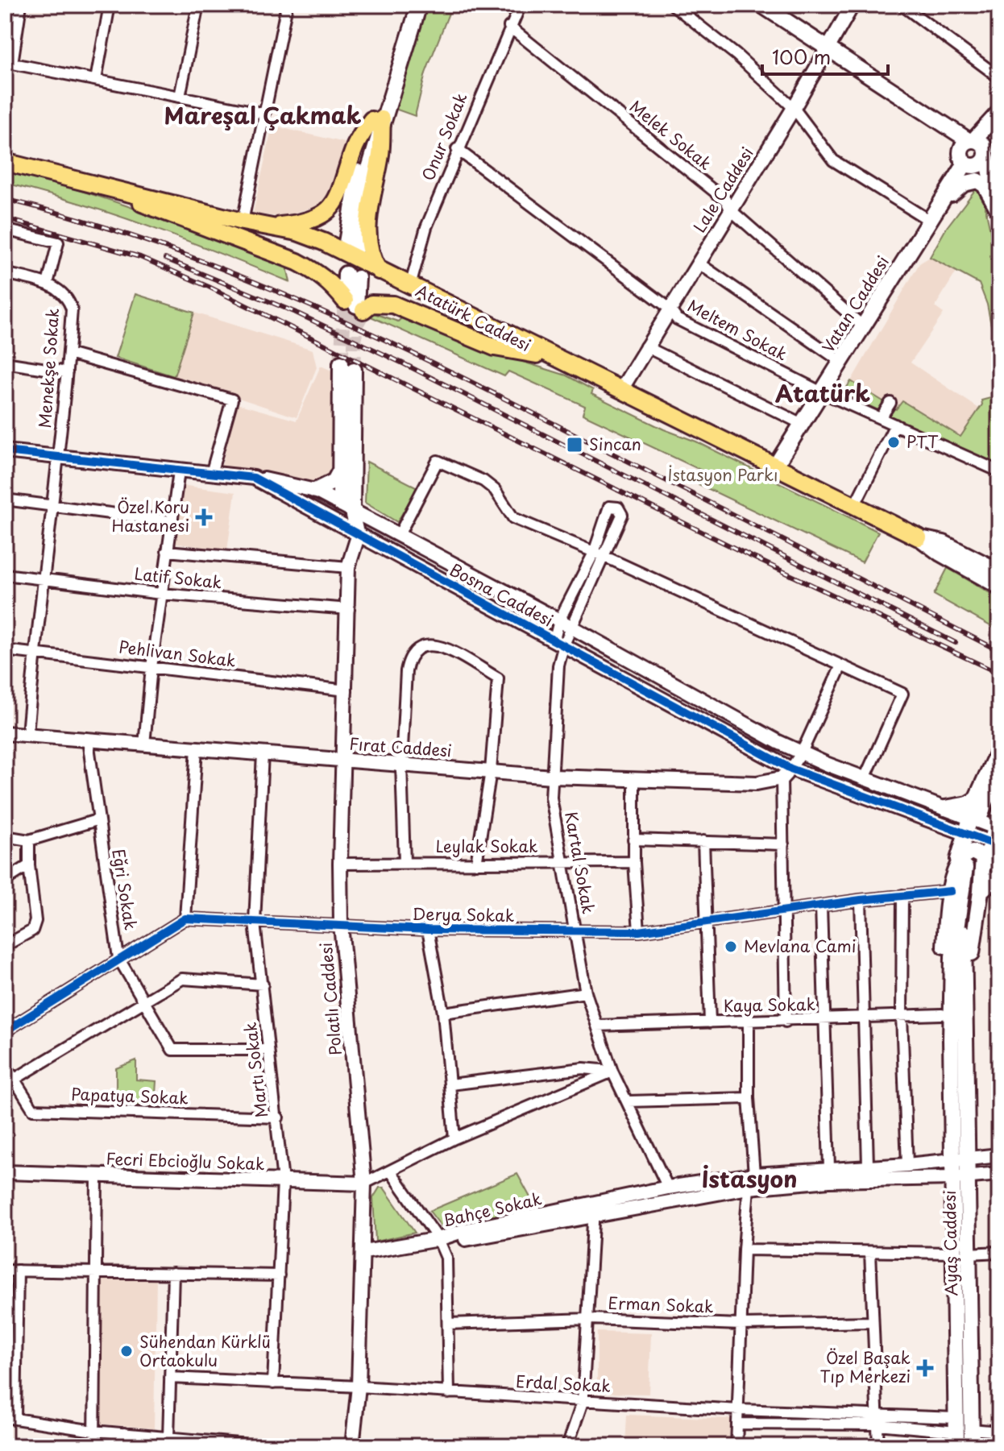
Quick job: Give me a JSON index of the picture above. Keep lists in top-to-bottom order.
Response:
{
  "streets": {
    "main road": ["Vatan Caddesi", "Atatürk Caddesi", "Ayaş Caddesi"],
    "street": [
      "Melek Sokak",
      "Onur Sokak",
      "Lale Caddesi",
      "Meltem Sokak",
      "Menekşe Sokak",
      "Latif Sokak",
      "Bosna Caddesi",
      "Pehlivan Sokak",
      "Fırat Caddesi",
      "Leylak Sokak",
      "Kartal Sokak",
      "Eğri Sokak",
      "Derya Sokak",
      "Polatlı Caddesi",
      "Kaya Sokak",
      "Martı Sokak",
      "Papatya Sokak",
      "Fecri Ebcioğlu Sokak",
      "Bahçe Sokak",
      "Erman Sokak",
      "Erdal Sokak"
    ]
  },
  "crossings": [
    ["Melek Sokak", "Onur Sokak"],
    ["Melek Sokak", "Lale Caddesi"],
    ["Melek Sokak", "Vatan Caddesi"],
    ["Onur Sokak", "Atatürk Caddesi"],
    ["Onur Sokak", "Meltem Sokak"],
    ["Lale Caddesi", "Atatürk Caddesi"],
    ["Lale Caddesi", "Meltem Sokak"],
    ["Vatan Caddesi", "Atatürk Caddesi"],
    ["Vatan Caddesi", "Meltem Sokak"],
    ["Menekşe Sokak", "Latif Sokak"],
    ["Menekşe Sokak", "Bosna Caddesi"],
    ["Menekşe Sokak", "Pehlivan Sokak"],
    ["Menekşe Sokak", "Fırat Caddesi"],
    ["Latif Sokak", "Polatlı Caddesi"],
    ["Bosna Caddesi", "Fırat Caddesi"],
    ["Bosna Caddesi", "Kartal Sokak"],
    ["Bosna Caddesi", "Polatlı Caddesi"],
    ["Pehlivan Sokak", "Polatlı Caddesi"],
    ["Fırat Caddesi", "Kartal Sokak"],
    ["Fırat Caddesi", "Eğri Sokak"],
    ["Fırat Caddesi", "Polatlı Caddesi"],
    ["Fırat Caddesi", "Martı Sokak"],
    ["Leylak Sokak", "Kartal Sokak"],
    ["Leylak Sokak", "Polatlı Caddesi"],
    ["Kartal Sokak", "Derya Sokak"],
    ["Kartal Sokak", "Kaya Sokak"],
    ["Kartal Sokak", "Bahçe Sokak"],
    ["Eğri Sokak", "Martı Sokak"],
    ["Derya Sokak", "Polatlı Caddesi"],
    ["Derya Sokak", "Martı Sokak"],
    ["Polatlı Caddesi", "Fecri Ebcioğlu Sokak"],
    ["Polatlı Caddesi", "Bahçe Sokak"],
    ["Polatlı Caddesi", "Erdal Sokak"],
    ["Martı Sokak", "Papatya Sokak"],
    ["Martı Sokak", "Fecri Ebcioğlu Sokak"],
    ["Martı Sokak", "Erdal Sokak"],
    ["Bahçe Sokak", "Ayaş Caddesi"],
    ["Ayaş Caddesi", "Erdal Sokak"]
  ],
  "districts": ["Mareşal Çakmak", "Atatürk", "İstasyon"],
  "parks": ["İstasyon Parkı"],
  "places": {
    "other": ["PTT", "Mevlana Cami", "Sühendan Kürklü Ortaokulu"],
    "transit": ["Sincan"],
    "health": ["Özel Koru Hastanesi", "Özel Başak Tıp Merkezi"]
  },
  "scale_bar": "100 m"
}
